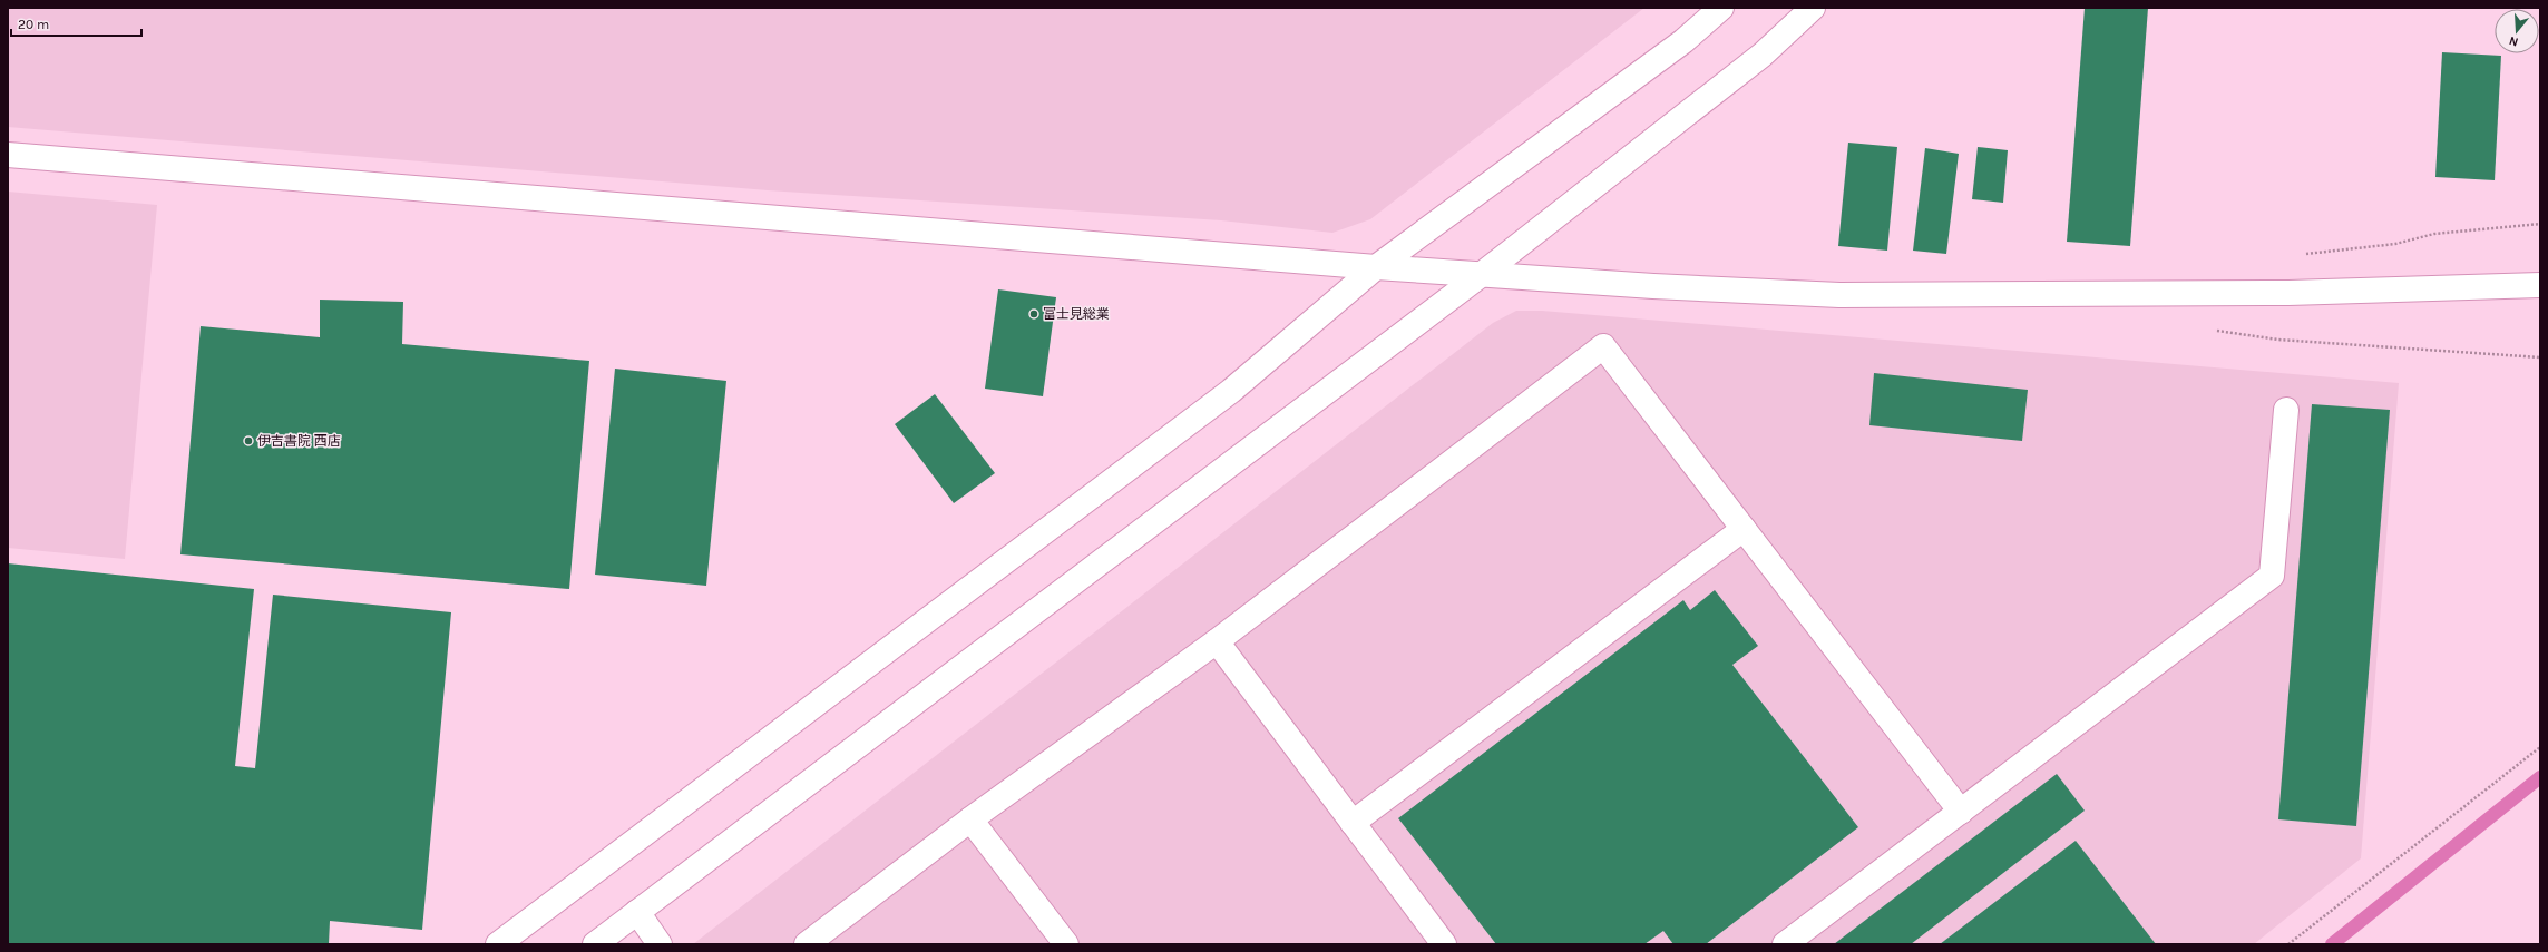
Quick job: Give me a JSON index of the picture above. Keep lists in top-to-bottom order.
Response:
{
  "places": ["富士見総業", "伊吉書院 西店"],
  "scale_bar": "20 m",
  "north": "bottom"
}
